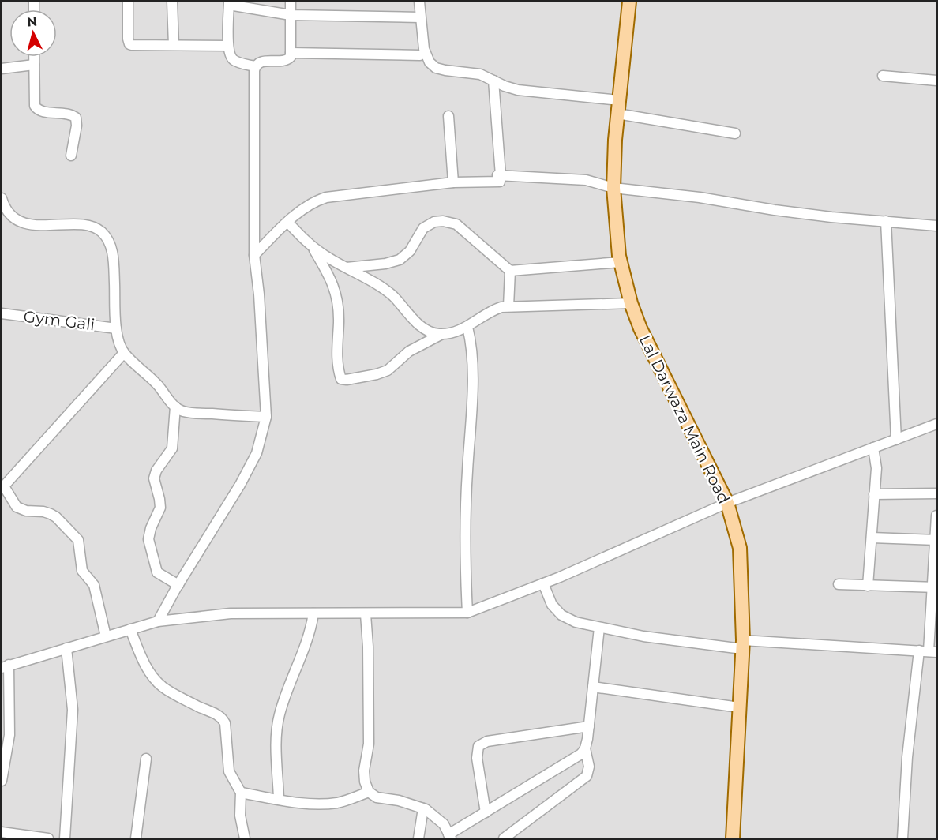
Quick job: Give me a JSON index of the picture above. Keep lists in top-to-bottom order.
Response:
{
  "streets": {
    "main road": ["Lal Darwaza Main Road"],
    "street": ["Gym Gali"]
  },
  "north": "top"
}
